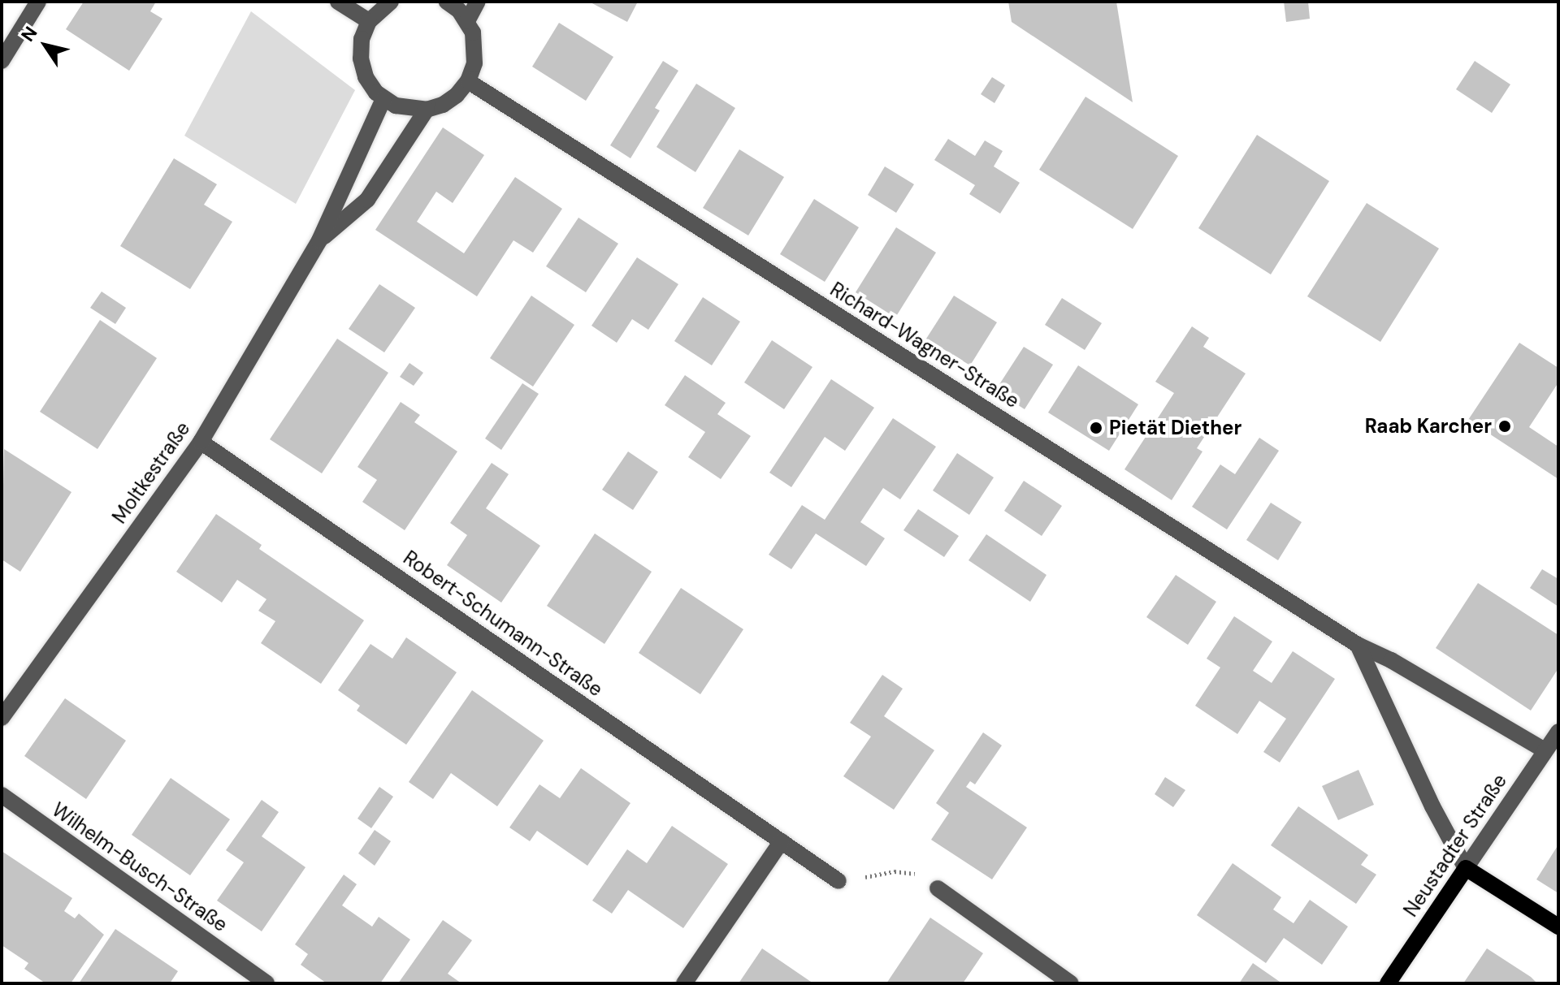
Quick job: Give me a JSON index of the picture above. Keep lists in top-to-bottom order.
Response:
{
  "streets": {
    "main road": ["Neustadter Straße"],
    "street": [
      "Richard-Wagner-Straße",
      "Moltkestraße",
      "Robert-Schumann-Straße",
      "Wilhelm-Busch-Straße"
    ]
  },
  "crossings": [
    ["Richard-Wagner-Straße", "Neustadter Straße"],
    ["Moltkestraße", "Robert-Schumann-Straße"]
  ],
  "places": ["Raab Karcher", "Pietät Diether"],
  "north": "top left"
}
